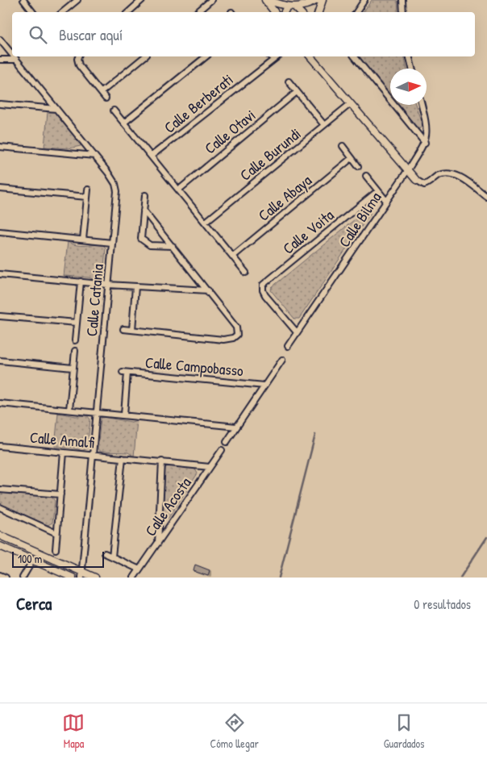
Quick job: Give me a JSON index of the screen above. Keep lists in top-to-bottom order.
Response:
{
  "streets": {
    "street": [
      "Calle Berberati",
      "Calle Otavi",
      "Calle Burundi",
      "Calle Abaya",
      "Calle Bilma",
      "Calle Voita",
      "Calle Catania",
      "Calle Campobasso",
      "Calle Amalfi",
      "Calle Acosta"
    ]
  },
  "crossings": [
    ["Calle Bilma", "Calle Voita"],
    ["Calle Catania", "Calle Amalfi"],
    ["Calle Amalfi", "Calle Acosta"]
  ],
  "scale_bar": "100 m",
  "north": "right",
  "page": {
    "search": "Buscar aquí",
    "scale": "100 m",
    "heading": ["Cerca", "0 resultados"],
    "nav": ["Mapa", "Cómo llegar", "Guardados"]
  }
}
